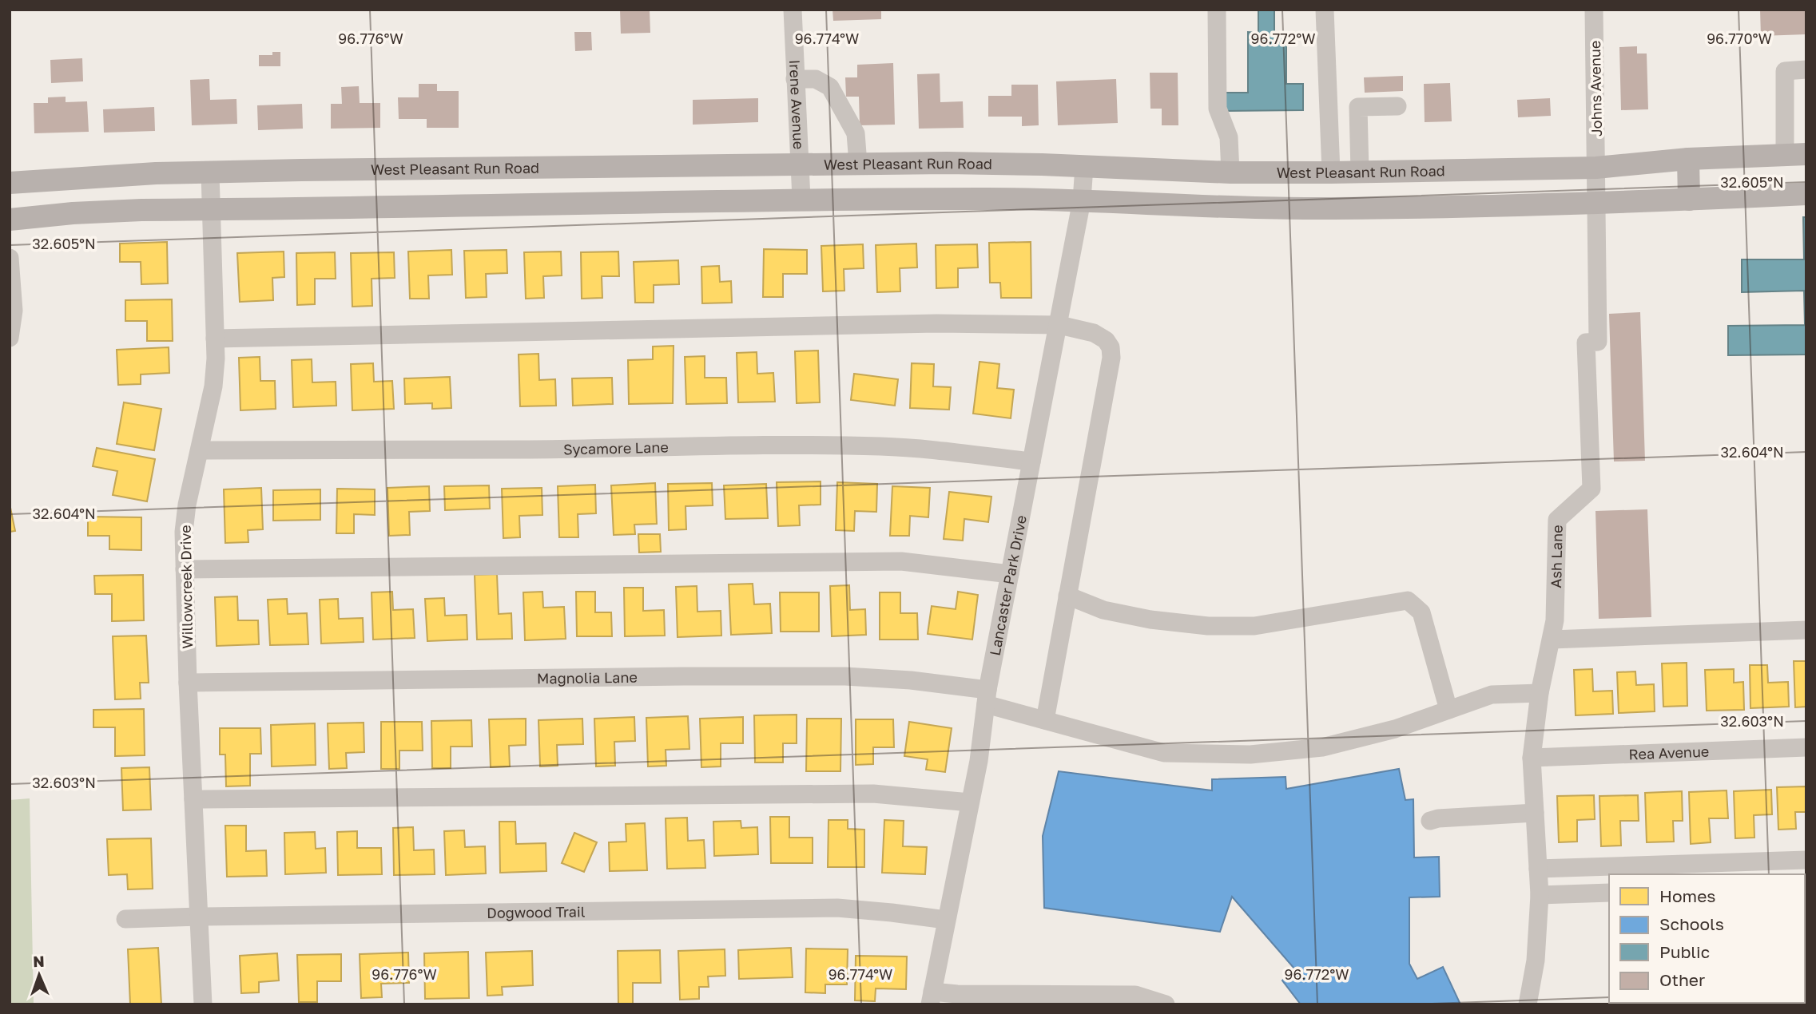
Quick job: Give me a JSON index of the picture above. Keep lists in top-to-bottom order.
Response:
{
  "streets": {
    "main road": ["West Pleasant Run Road"],
    "street": [
      "Johns Avenue",
      "Irene Avenue",
      "Sycamore Lane",
      "Ash Lane",
      "Lancaster Park Drive",
      "Willowcreek Drive",
      "Magnolia Lane",
      "Rea Avenue",
      "Dogwood Trail"
    ]
  },
  "crossings": [
    ["Johns Avenue", "West Pleasant Run Road"],
    ["Johns Avenue", "Ash Lane"],
    ["Irene Avenue", "West Pleasant Run Road"],
    ["West Pleasant Run Road", "Ash Lane"],
    ["West Pleasant Run Road", "Lancaster Park Drive"],
    ["West Pleasant Run Road", "Willowcreek Drive"],
    ["Sycamore Lane", "Lancaster Park Drive"],
    ["Sycamore Lane", "Willowcreek Drive"],
    ["Ash Lane", "Magnolia Lane"],
    ["Ash Lane", "Rea Avenue"],
    ["Lancaster Park Drive", "Magnolia Lane"],
    ["Lancaster Park Drive", "Dogwood Trail"],
    ["Willowcreek Drive", "Magnolia Lane"],
    ["Willowcreek Drive", "Dogwood Trail"]
  ],
  "legend": [
    "Homes",
    "Schools",
    "Public",
    "Other"
  ],
  "north": "top",
  "coordinates": [
    "96.776°W",
    "96.774°W",
    "96.772°W",
    "96.770°W",
    "32.605°N",
    "32.604°N",
    "32.603°N"
  ]
}
